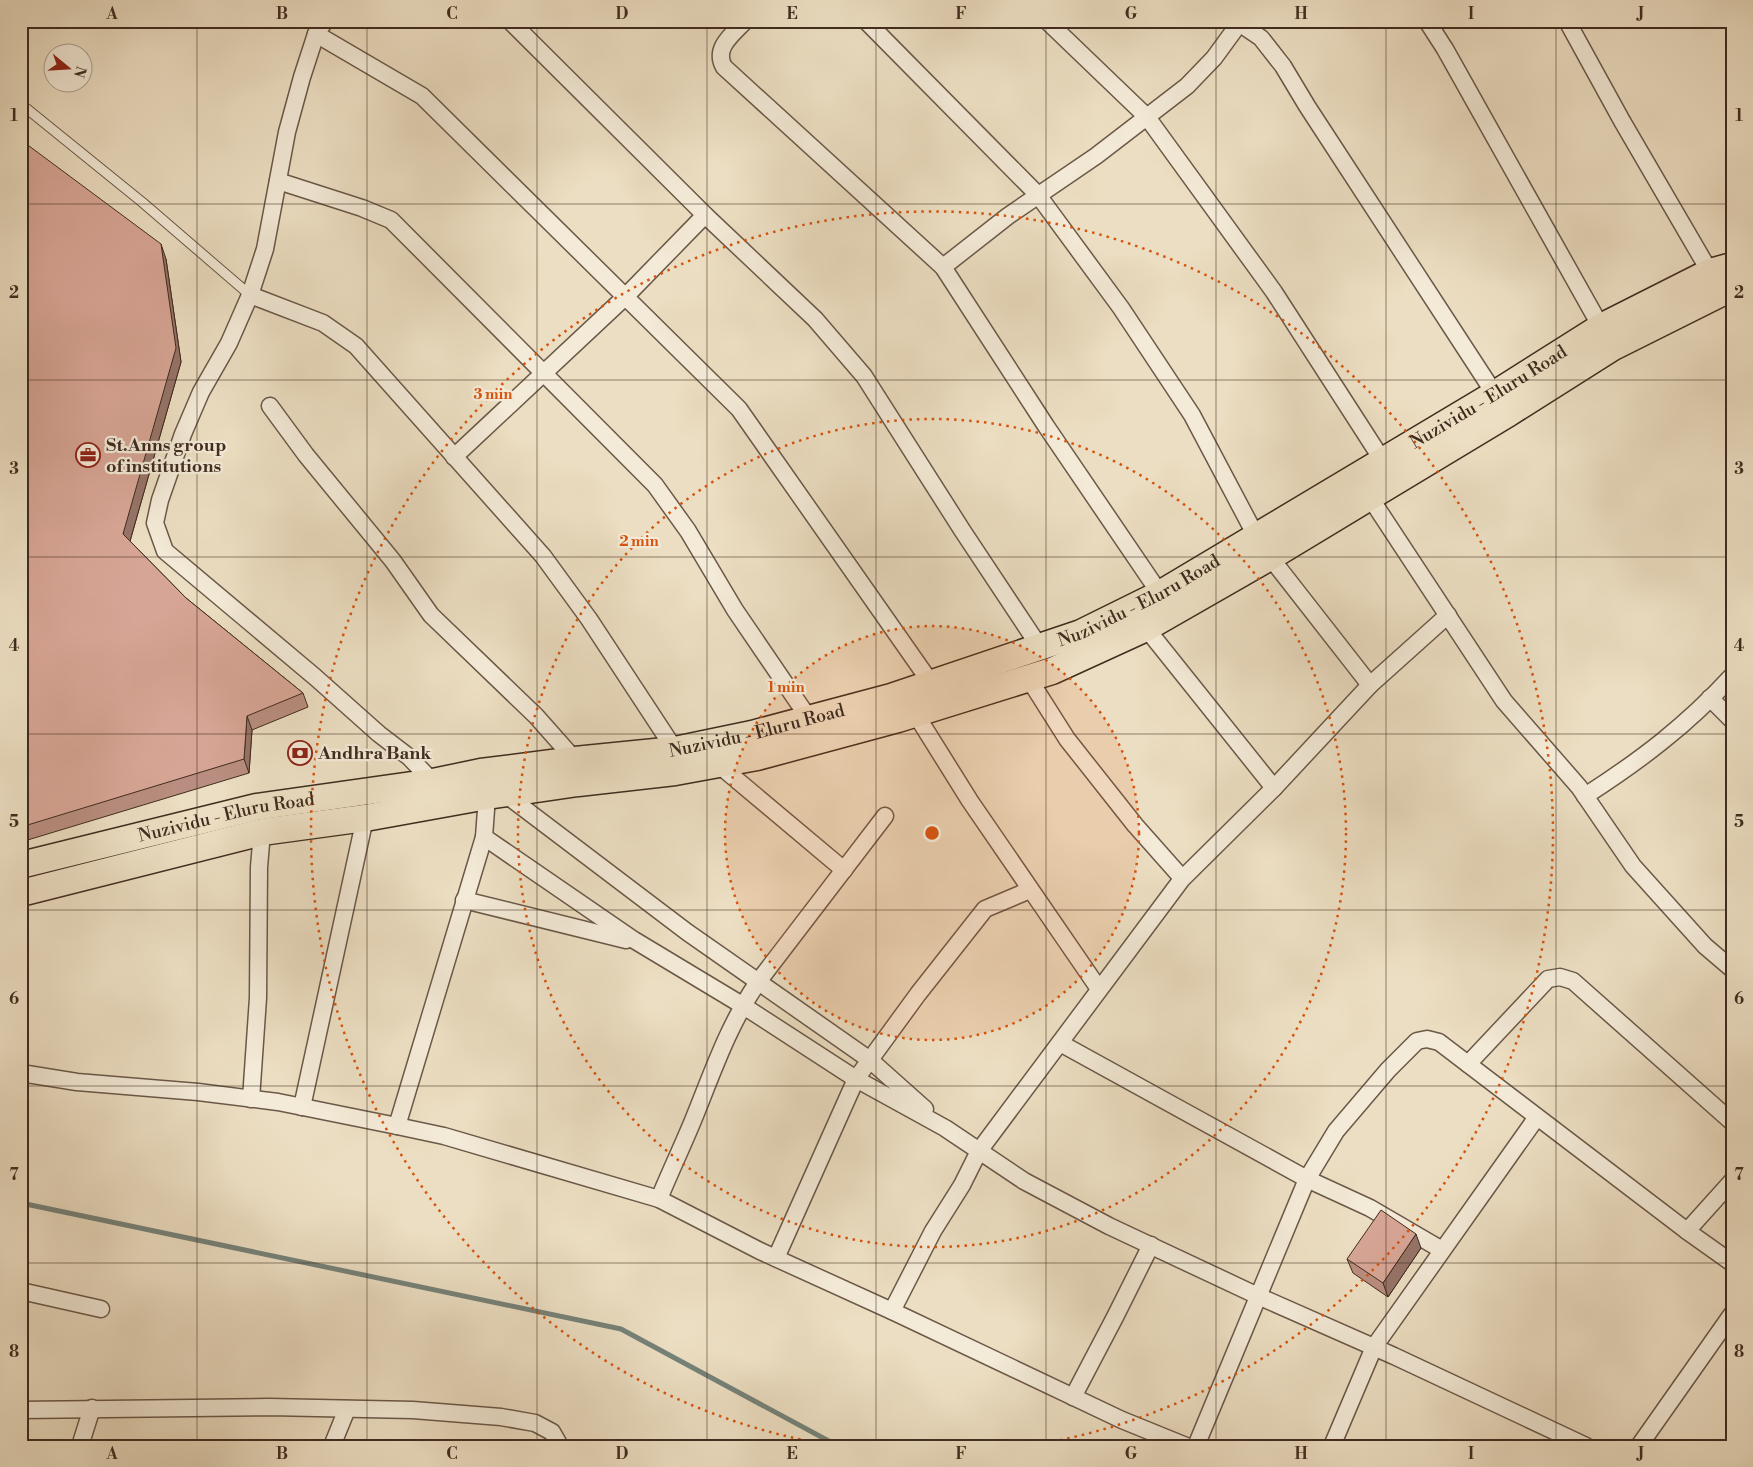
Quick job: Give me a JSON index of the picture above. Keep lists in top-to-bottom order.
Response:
{
  "streets": {
    "main road": ["Nuzividu - Eluru Road"]
  },
  "places": {
    "office": ["St.Anns group of institutions"],
    "bank": ["Andhra Bank"]
  },
  "north": "right",
  "grid": {
    "columns": [
      "A",
      "B",
      "C",
      "D",
      "E",
      "F",
      "G",
      "H",
      "I",
      "J"
    ],
    "rows": [
      "1",
      "2",
      "3",
      "4",
      "5",
      "6",
      "7",
      "8"
    ]
  },
  "rings": ["3 min", "2 min", "1 min"]
}
